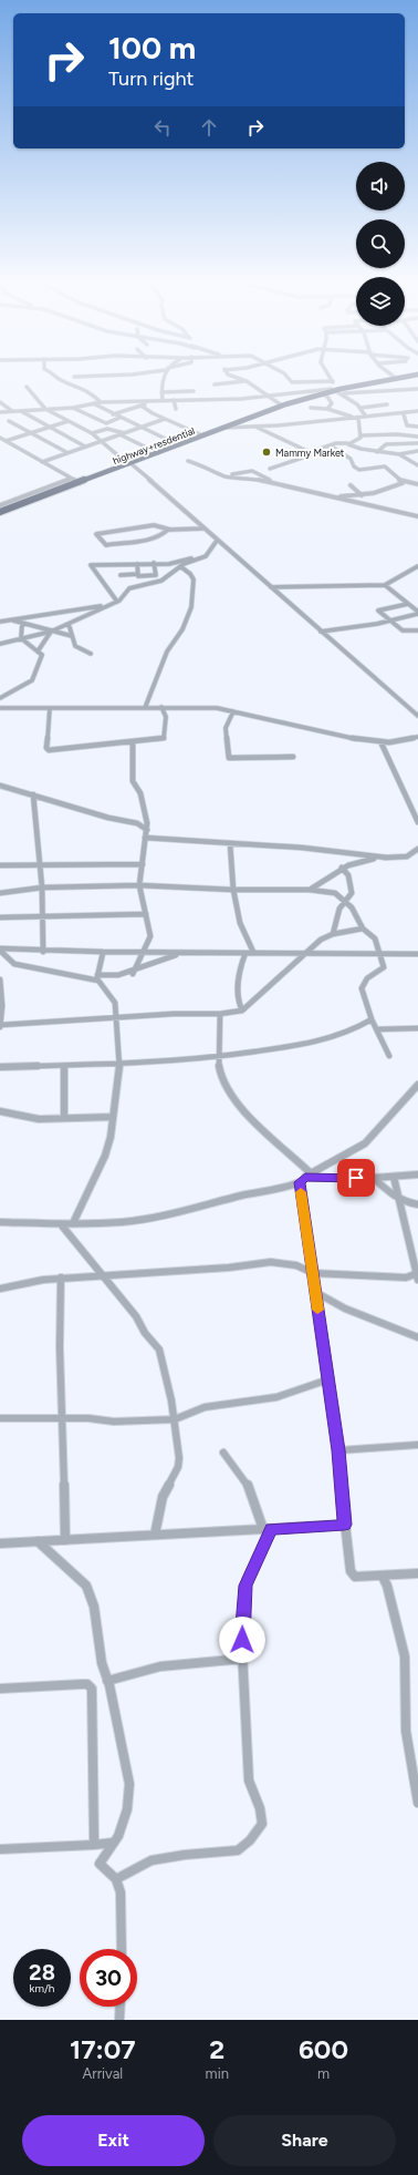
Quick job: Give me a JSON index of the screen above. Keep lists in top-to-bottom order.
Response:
{
  "streets": {
    "highway": ["highway+resdential"]
  },
  "places": ["Mammy Market"],
  "page": {
    "turn": ["100 m", "Turn right"],
    "speed": "28 km/h",
    "limit": "30",
    "eta": [
      "17:07",
      "Arrival",
      "2",
      "min",
      "600",
      "m"
    ],
    "buttons": ["Exit", "Share"]
  }
}
